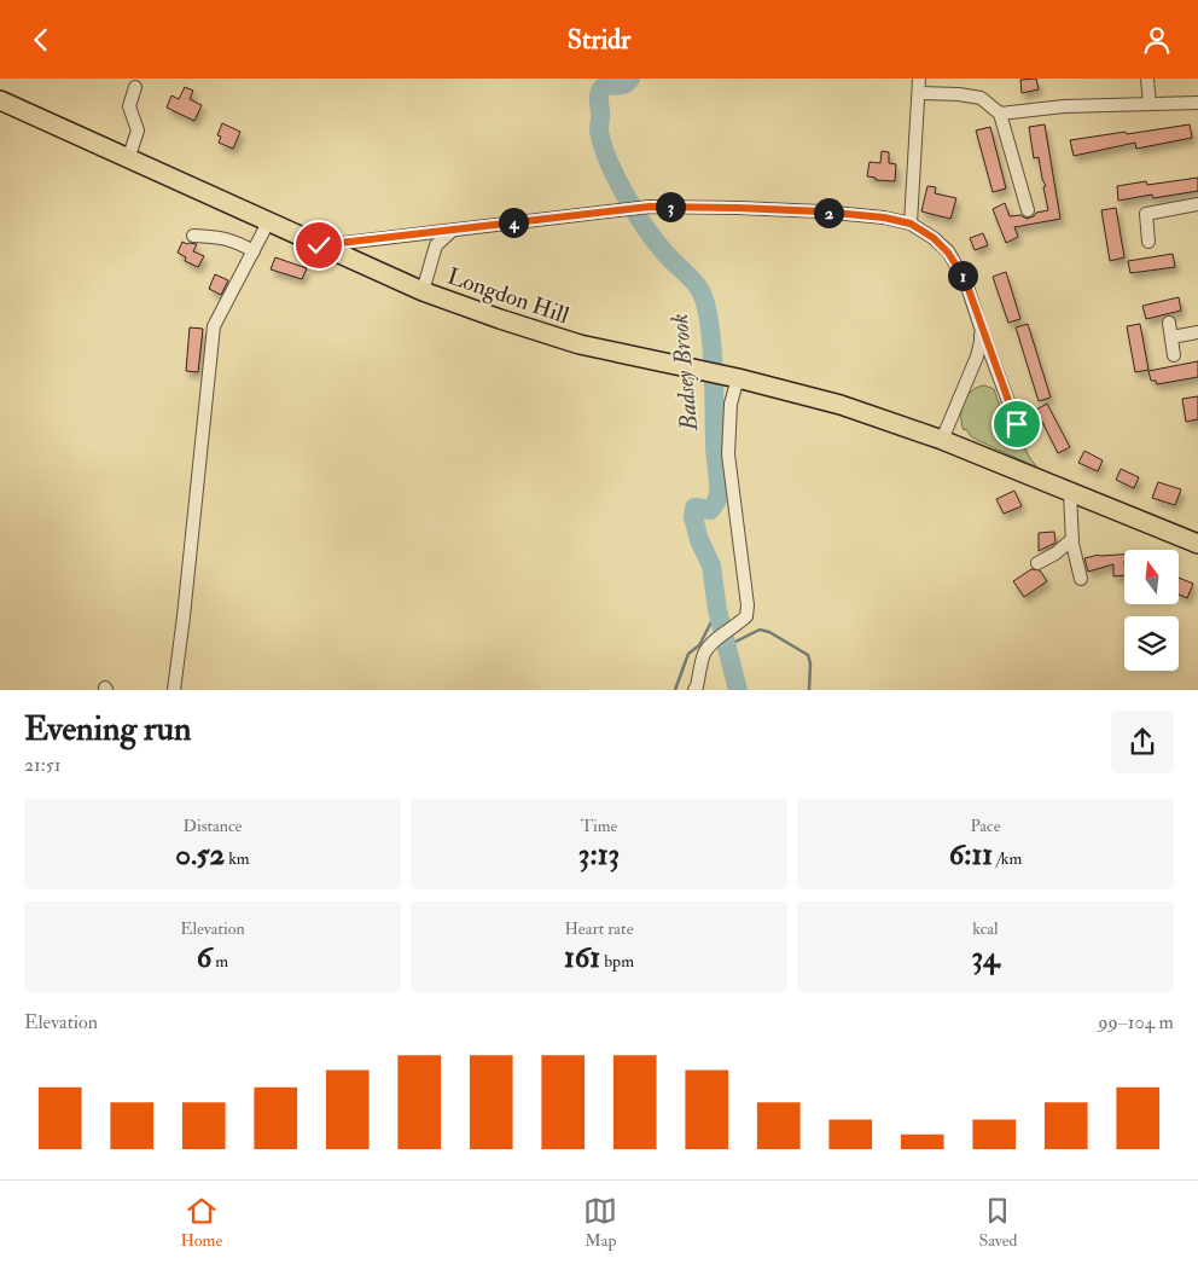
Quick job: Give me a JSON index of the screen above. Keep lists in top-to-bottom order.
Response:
{
  "streets": {
    "highway": ["Longdon Hill"]
  },
  "water": ["Badsey Brook"],
  "north": "top",
  "page": {
    "header": "Stridr",
    "pins": [
      "3",
      "2",
      "4",
      "1"
    ],
    "heading": ["Evening run", "21:51"],
    "stats": [
      ["Distance", "0.52 km"],
      ["Time", "3:13"],
      ["Pace", "6:11 /km"],
      ["Elevation", "6 m"],
      ["Heart rate", "161 bpm"],
      ["kcal", "34"]
    ],
    "chart": ["Elevation", "99–104 m"],
    "tabs": ["Home", "Map", "Saved"]
  }
}
